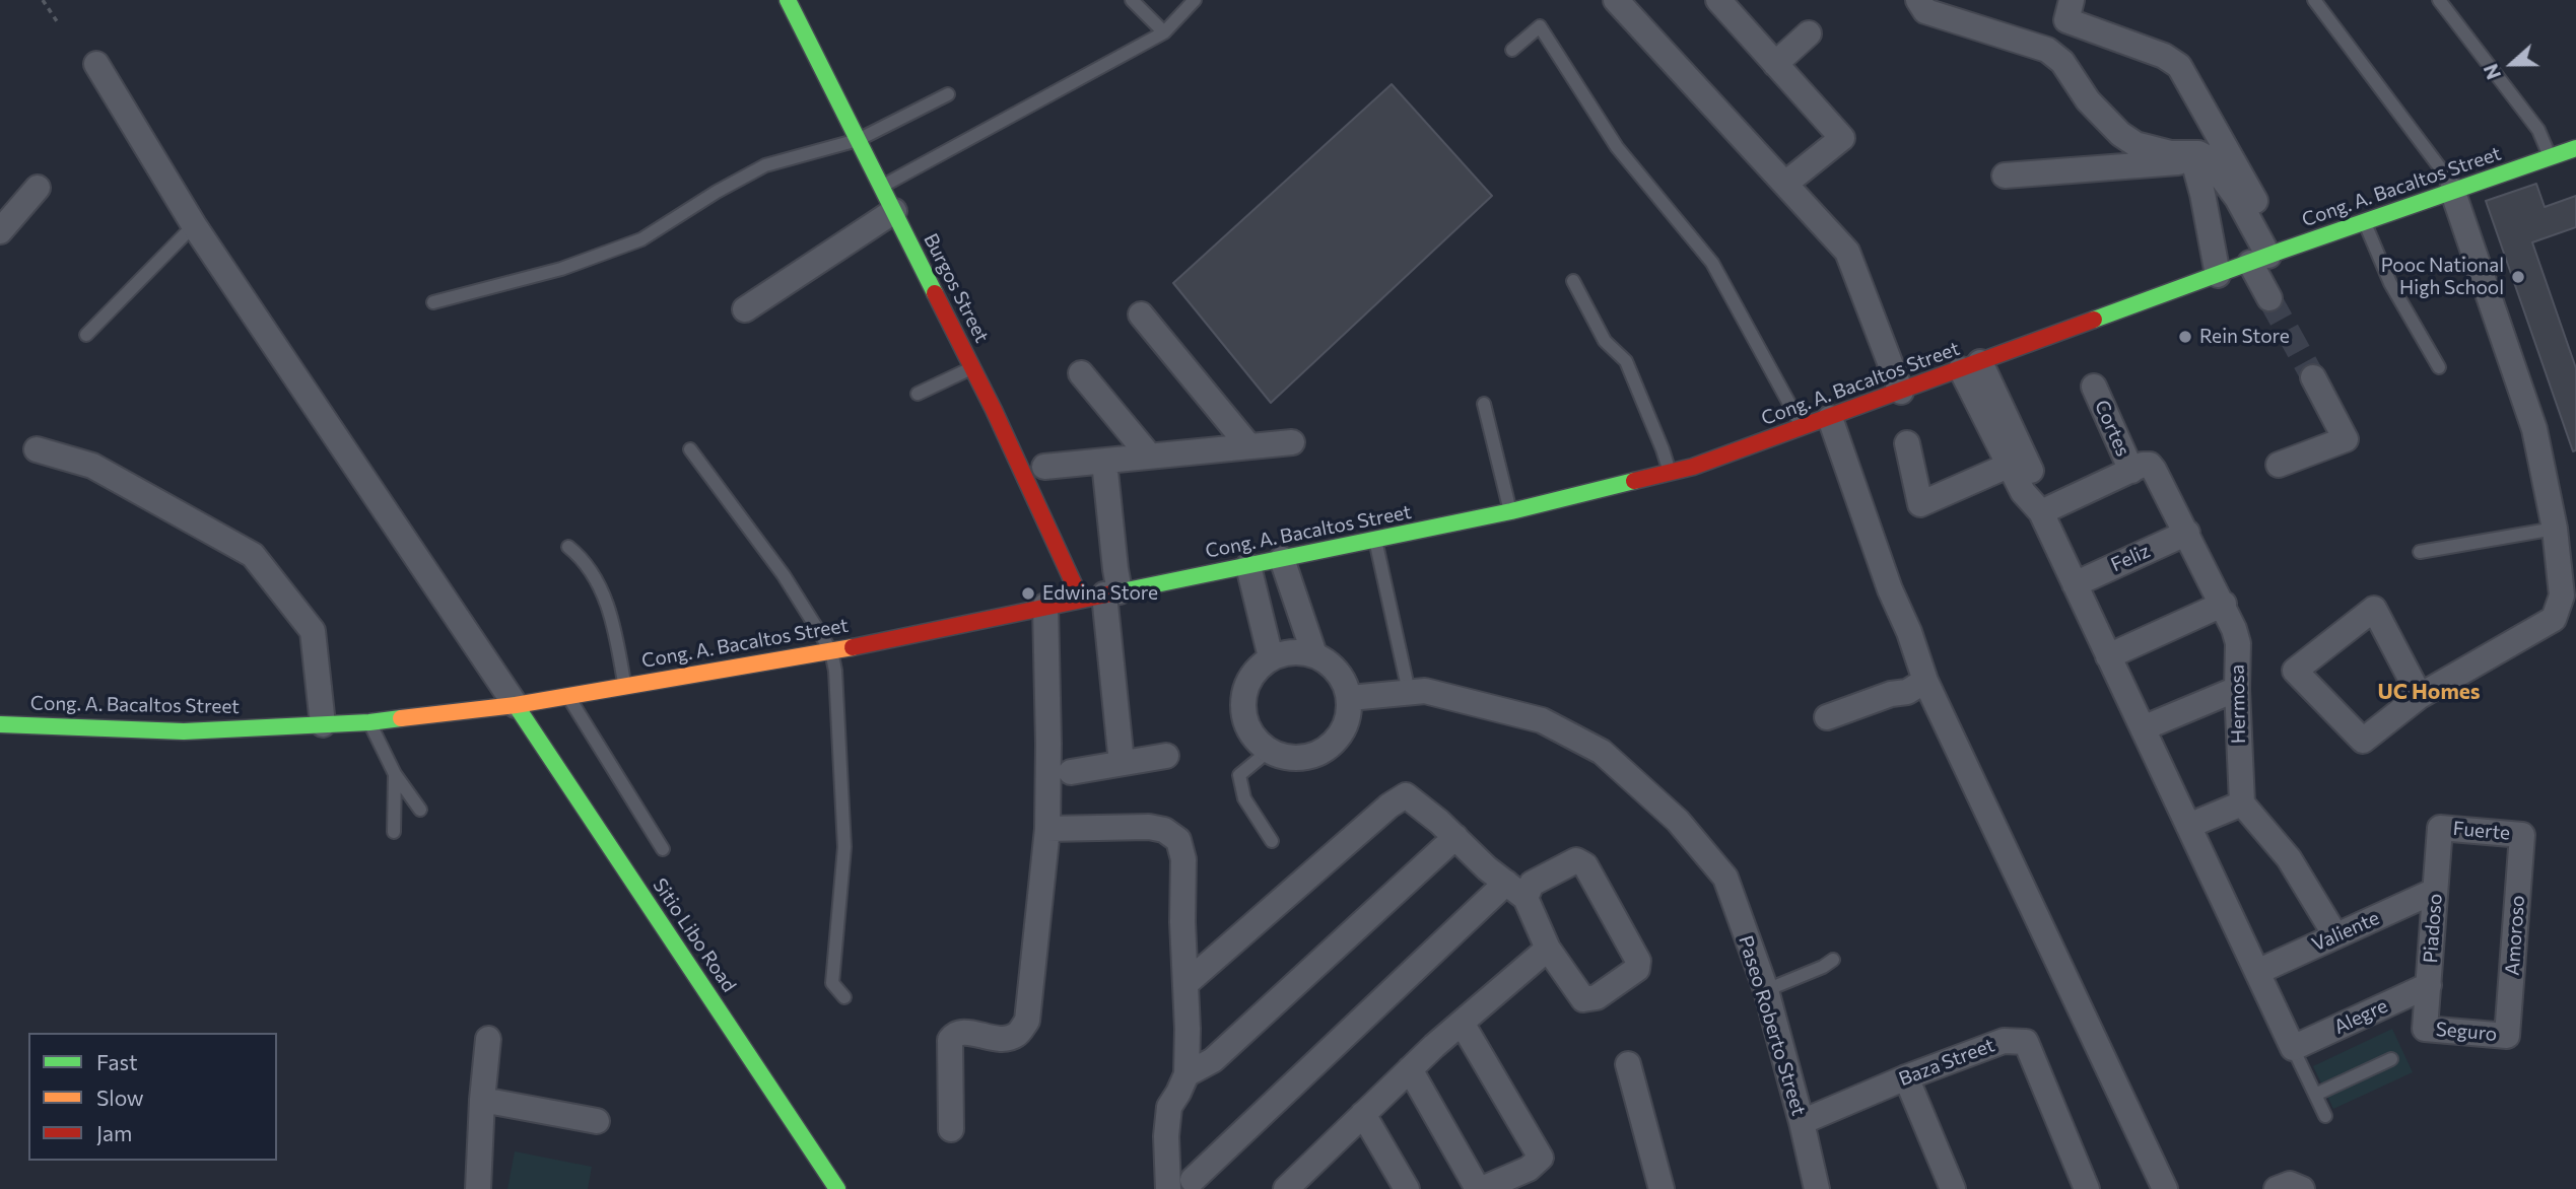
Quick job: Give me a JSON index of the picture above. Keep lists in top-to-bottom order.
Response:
{
  "streets": {
    "street": [
      "Cong. A. Bacaltos Street",
      "Burgos Street",
      "Cortes",
      "Feliz",
      "Hermosa",
      "Fuerte",
      "Piadoso",
      "Valiente",
      "Sitio Libo Road",
      "Amoroso",
      "Alegre",
      "Paseo Roberto Street",
      "Seguro",
      "Baza Street"
    ]
  },
  "crossings": [
    ["Cong. A. Bacaltos Street", "Burgos Street"],
    ["Cong. A. Bacaltos Street", "Sitio Libo Road"],
    ["Cortes", "Hermosa"],
    ["Feliz", "Hermosa"],
    ["Fuerte", "Piadoso"],
    ["Fuerte", "Amoroso"],
    ["Piadoso", "Valiente"],
    ["Piadoso", "Alegre"],
    ["Piadoso", "Seguro"],
    ["Amoroso", "Seguro"],
    ["Paseo Roberto Street", "Baza Street"]
  ],
  "districts": ["UC Homes"],
  "places": ["Pooc National High School", "Rein Store", "Edwina Store"],
  "legend": ["Fast", "Slow", "Jam"],
  "north": "left"
}
